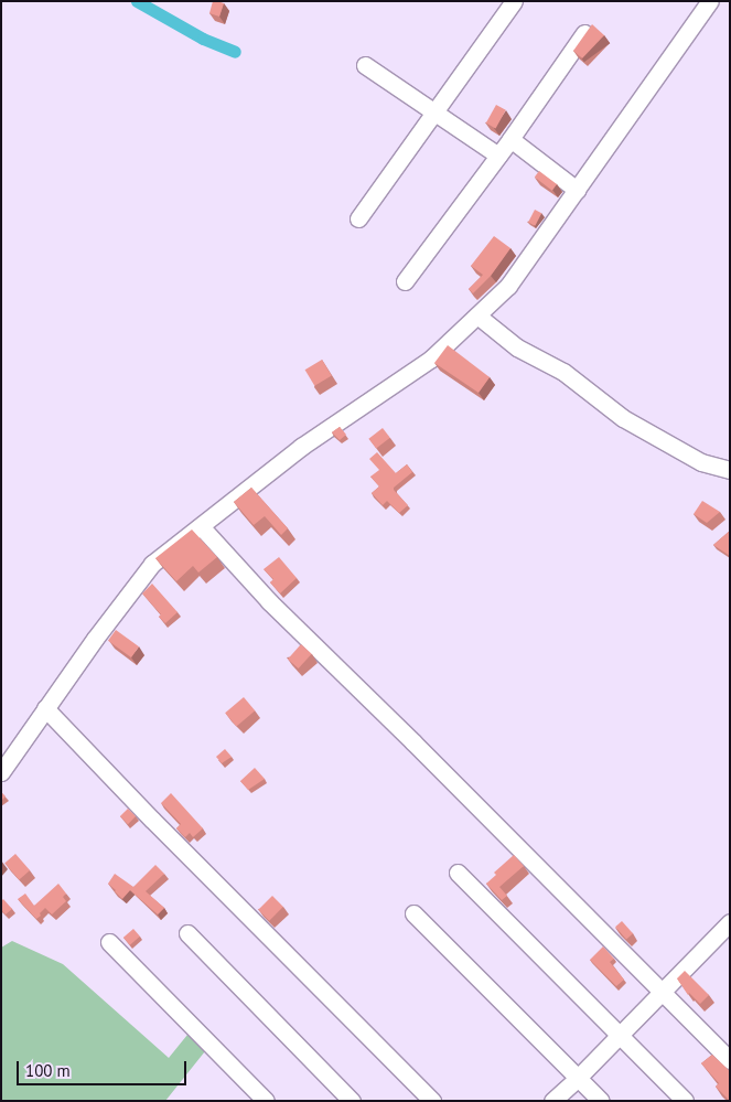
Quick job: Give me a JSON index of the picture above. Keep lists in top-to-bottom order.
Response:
{
  "scale_bar": "100 m"
}
